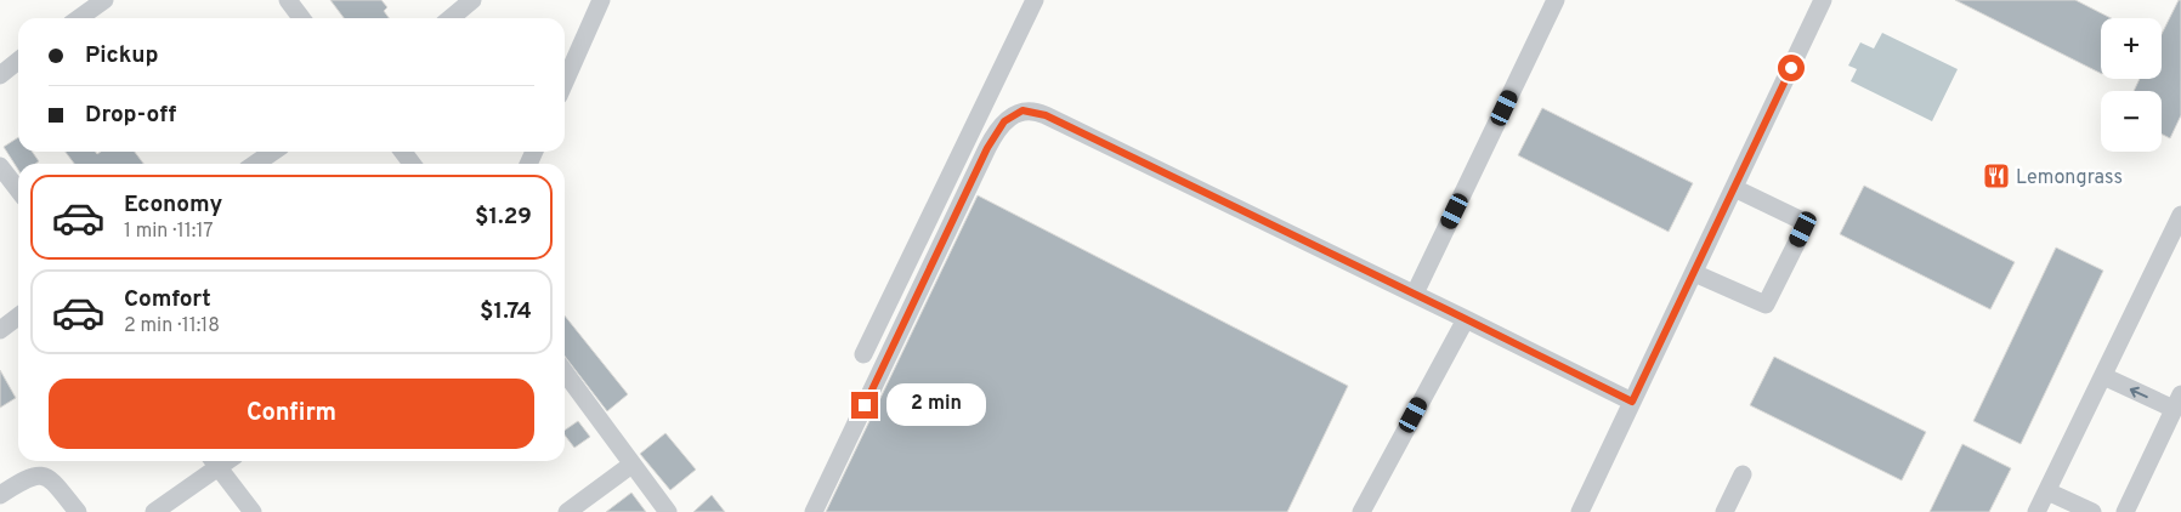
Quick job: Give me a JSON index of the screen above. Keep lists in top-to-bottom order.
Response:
{
  "places": {
    "restaurant": ["Lemongrass"]
  },
  "page": {
    "map_buttons": ["+", "−"],
    "banner": ["Pickup", "Drop-off"],
    "list": [
      {
        "name": "Economy",
        "note": "1 min · 11:17",
        "value": "$1.29"
      },
      {
        "name": "Comfort",
        "note": "2 min · 11:18",
        "value": "$1.74"
      }
    ],
    "buttons": "Confirm",
    "bubble": "2 min"
  }
}
